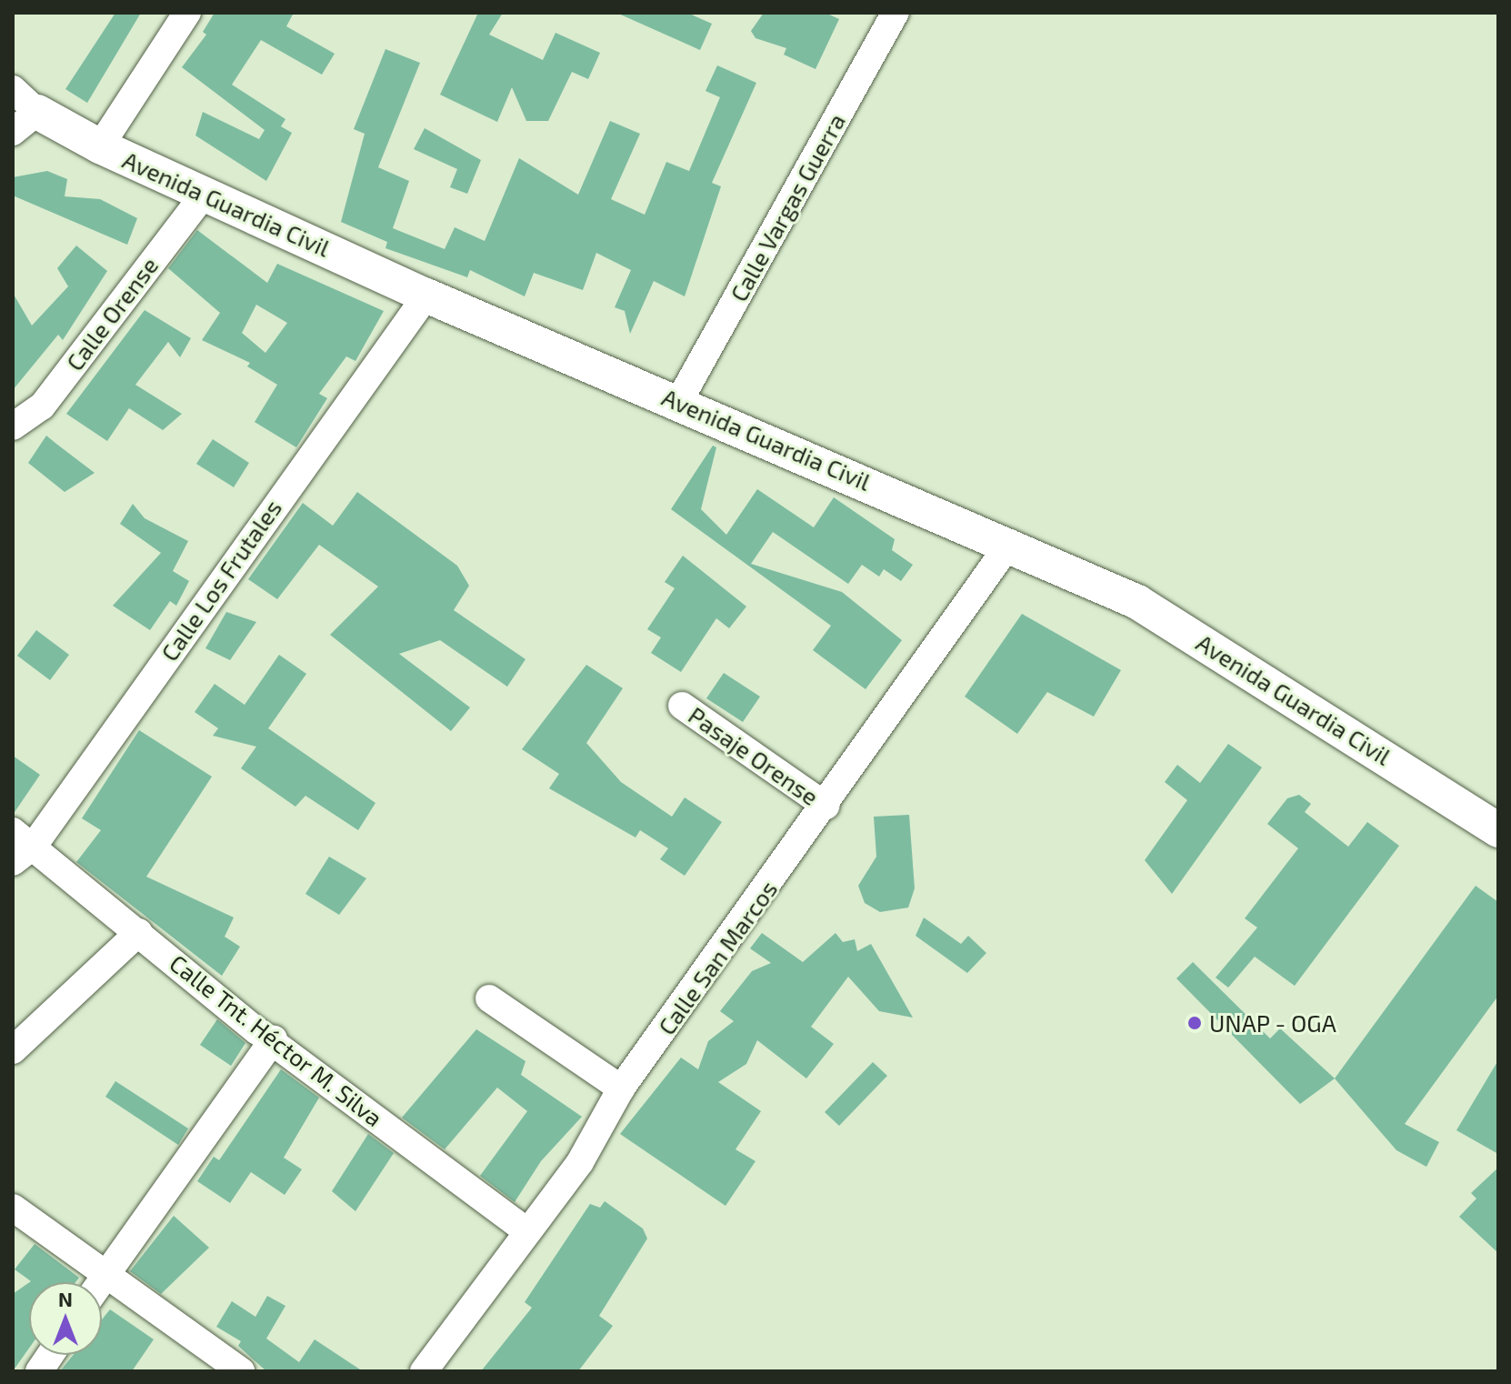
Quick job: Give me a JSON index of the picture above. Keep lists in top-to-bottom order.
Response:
{
  "streets": {
    "main road": ["Avenida Guardia Civil"],
    "street": [
      "Calle Vargas Guerra",
      "Calle Orense",
      "Calle Los Frutales",
      "Pasaje Orense",
      "Calle San Marcos",
      "Calle Tnt. Héctor M. Silva"
    ]
  },
  "crossings": [
    ["Avenida Guardia Civil", "Calle Vargas Guerra"],
    ["Avenida Guardia Civil", "Calle Orense"],
    ["Avenida Guardia Civil", "Calle Los Frutales"],
    ["Avenida Guardia Civil", "Calle San Marcos"],
    ["Calle Los Frutales", "Calle Tnt. Héctor M. Silva"],
    ["Pasaje Orense", "Calle San Marcos"],
    ["Calle San Marcos", "Calle Tnt. Héctor M. Silva"]
  ],
  "places": ["UNAP - OGA"],
  "north": "top"
}
